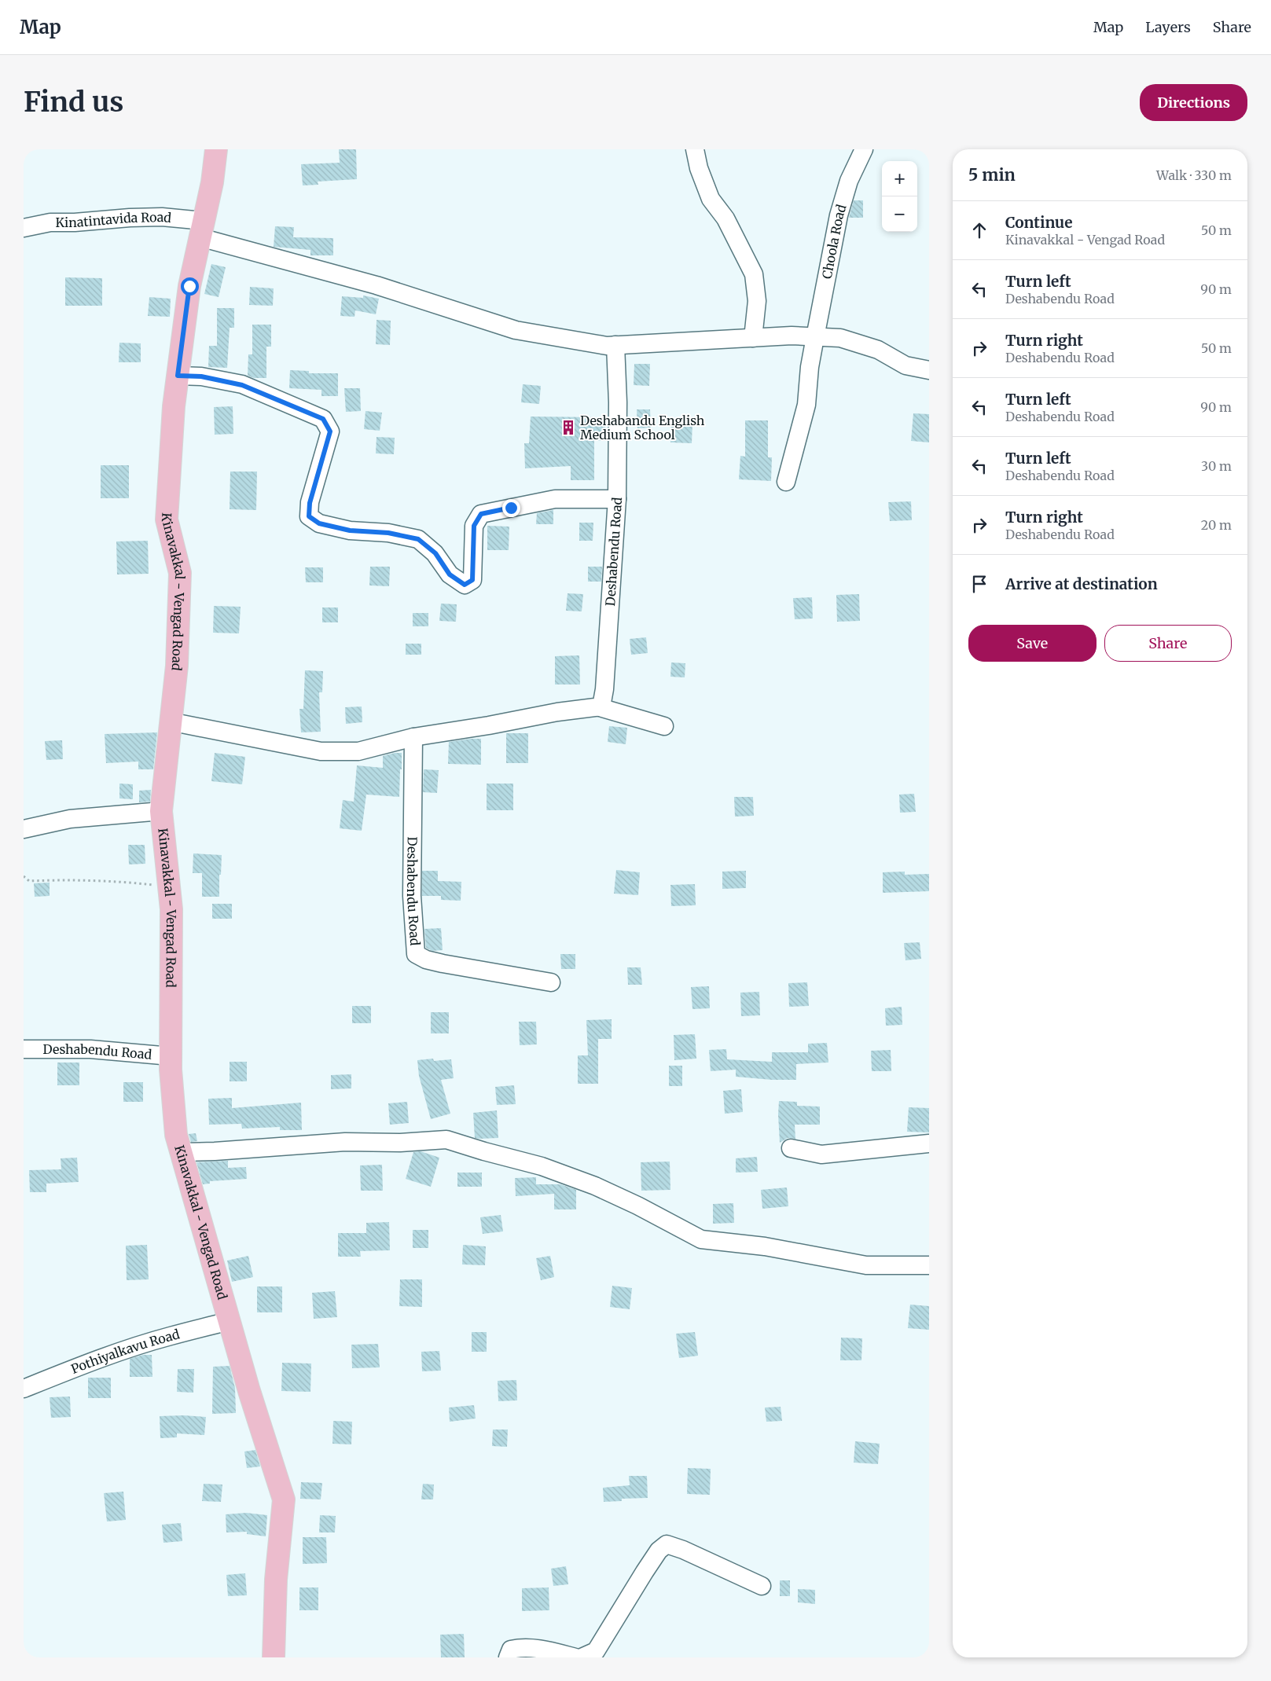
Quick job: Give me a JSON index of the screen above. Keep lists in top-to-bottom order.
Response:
{
  "streets": {
    "main road": ["Kinavakkal - Vengad Road"],
    "street": [
      "Kinatintavida Road",
      "Choola Road",
      "Deshabendu Road",
      "Pothiyalkavu Road"
    ]
  },
  "crossings": [
    ["Kinatintavida Road", "Choola Road"],
    ["Kinatintavida Road", "Kinavakkal - Vengad Road"],
    ["Deshabendu Road", "Kinavakkal - Vengad Road"],
    ["Kinavakkal - Vengad Road", "Pothiyalkavu Road"]
  ],
  "places": {
    "building": ["Deshabandu English Medium School"]
  },
  "page": {
    "header": "Map",
    "nav": ["Map", "Layers", "Share"],
    "buttons": [
      "Directions",
      ["Save", "Share"]
    ],
    "title": "Find us",
    "heading": ["5 min", "Walk · 330 m"],
    "map_buttons": ["+", "−"],
    "list": [
      ["Continue", "Kinavakkal - Vengad Road", "50 m"],
      ["Turn left", "Deshabendu Road", "90 m"],
      ["Turn right", "Deshabendu Road", "50 m"],
      ["Turn left", "Deshabendu Road", "90 m"],
      ["Turn left", "Deshabendu Road", "30 m"],
      ["Turn right", "Deshabendu Road", "20 m"],
      "Arrive at destination"
    ]
  }
}
